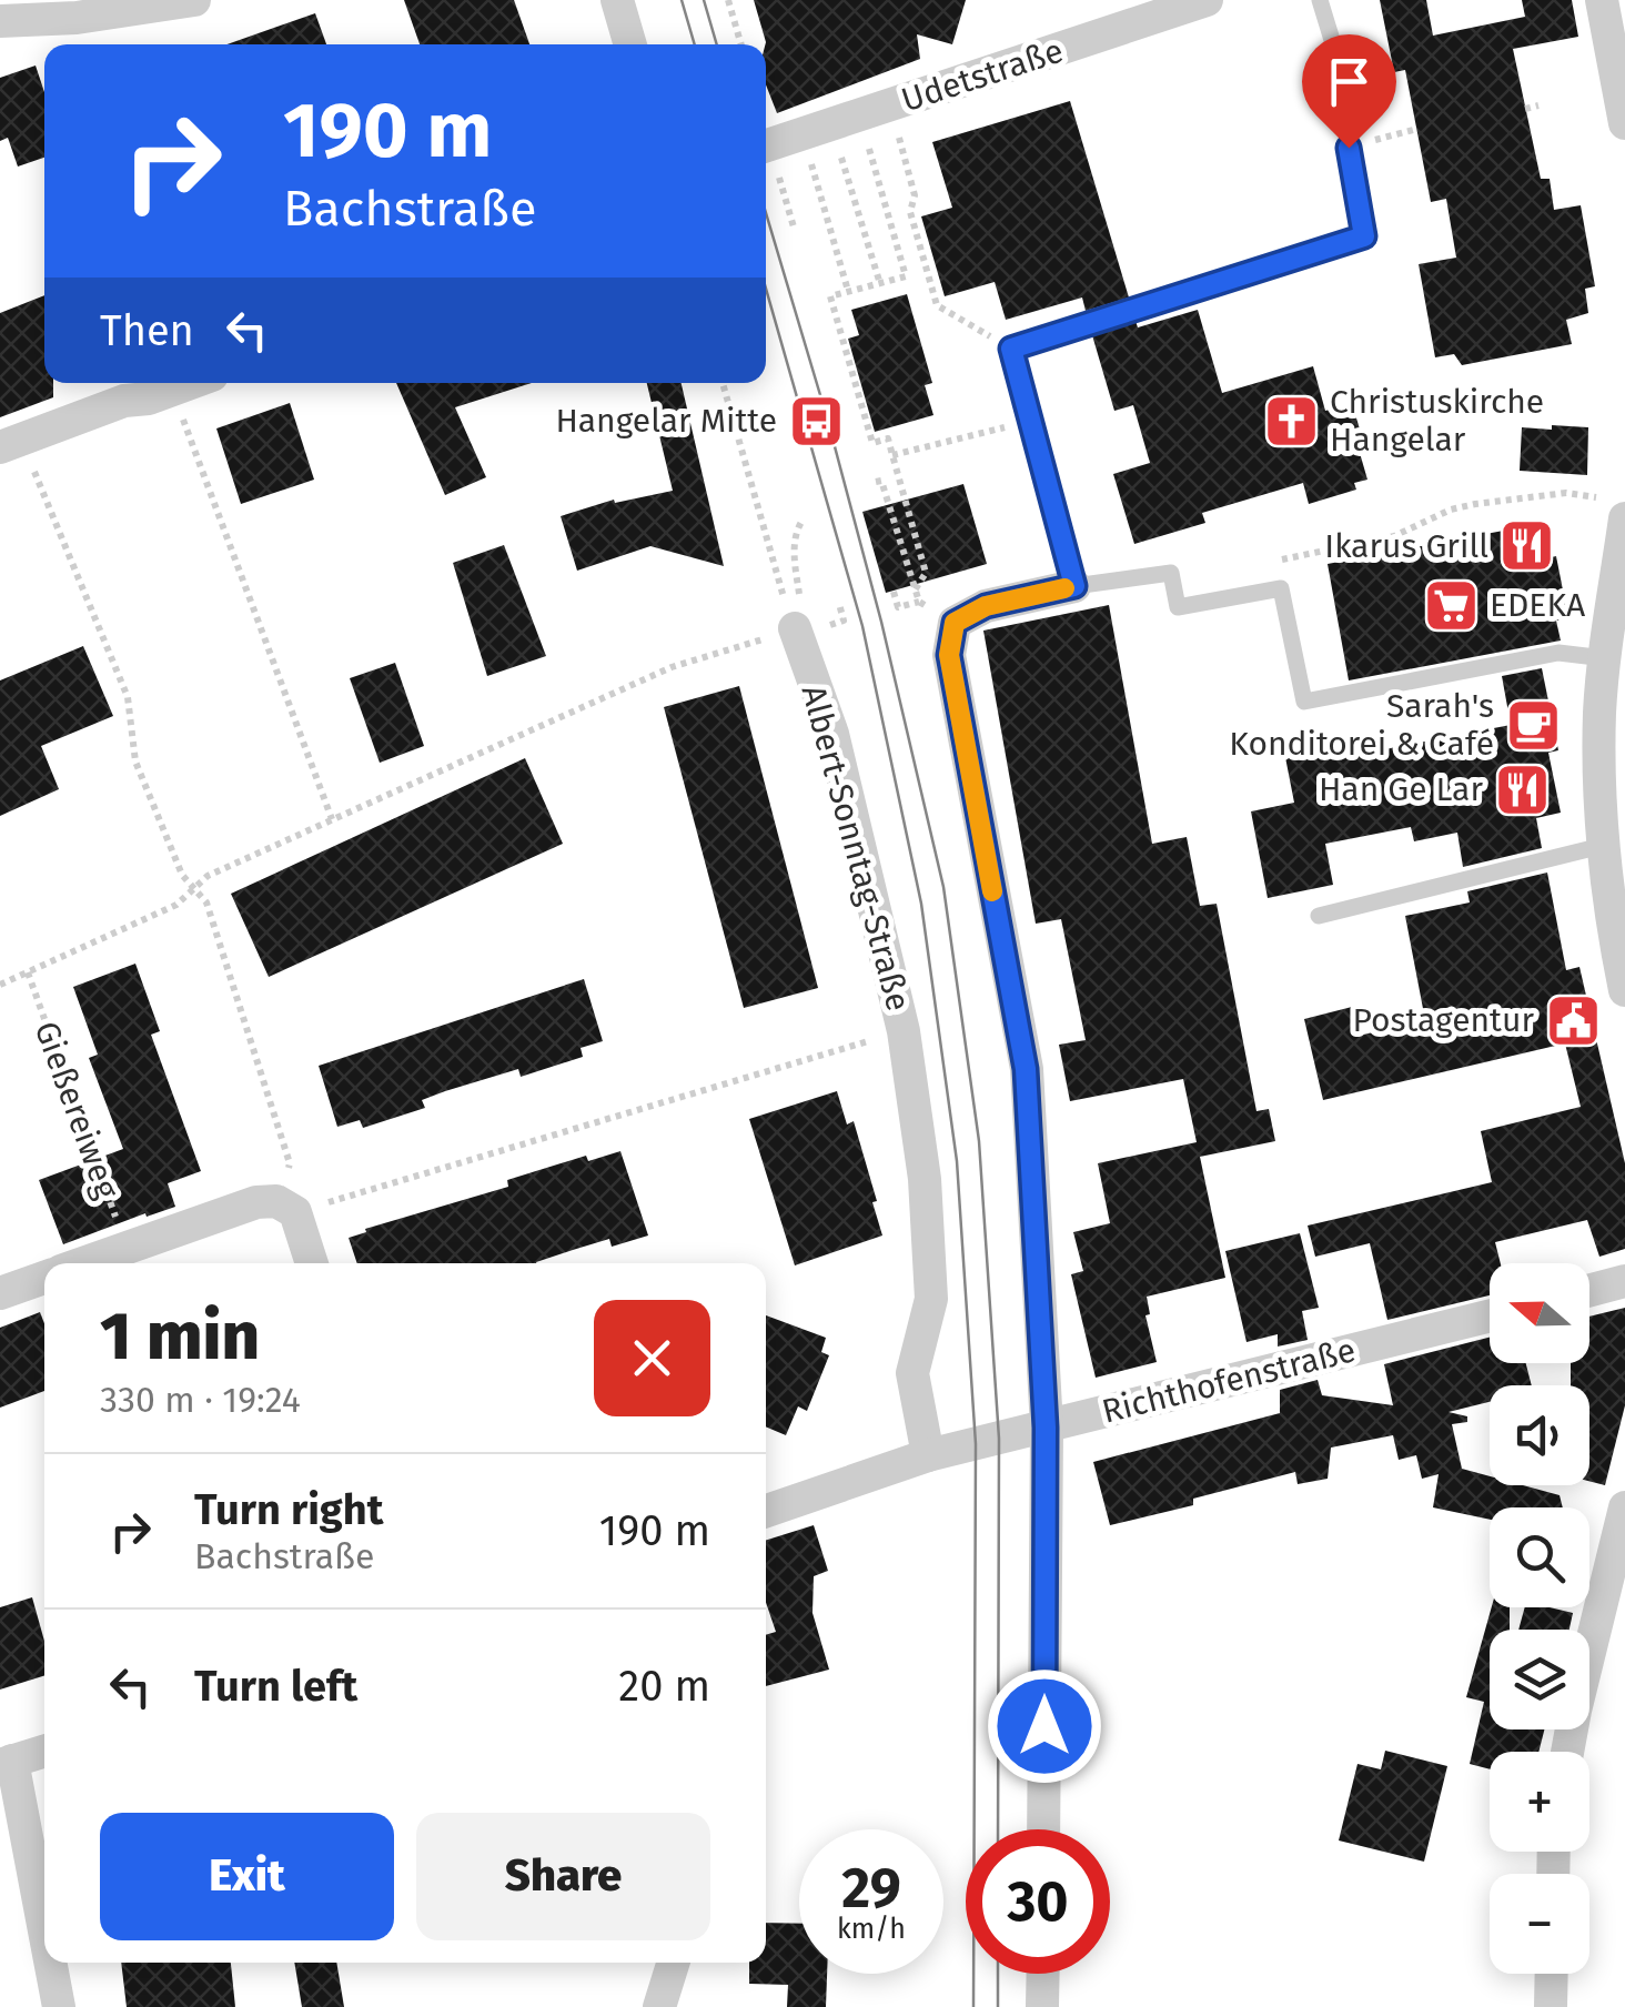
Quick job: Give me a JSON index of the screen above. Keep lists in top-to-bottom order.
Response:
{
  "streets": {
    "street": ["Udetstraße", "Albert-Sonntag-Straße", "Richthofenstraße"],
    "path": ["Gießereiweg"]
  },
  "crossings": [
    ["Albert-Sonntag-Straße", "Richthofenstraße"]
  ],
  "places": {
    "bus stop": ["Hangelar Mitte"],
    "church": ["Christuskirche Hangelar"],
    "restaurant": ["Ikarus Grill", "Han Ge Lar"],
    "supermarket": ["EDEKA"],
    "cafe": ["Sarah's Konditorei & Café"],
    "public building": ["Postagentur"]
  },
  "north": "left",
  "page": {
    "turn": ["190 m", "Bachstraße"],
    "then": "Then",
    "map_buttons": ["+", "−"],
    "heading": ["1 min", "330 m · 19:24"],
    "list": [
      {
        "name": "Turn right",
        "note": "Bachstraße",
        "value": "190 m"
      },
      {
        "name": "Turn left",
        "value": "20 m"
      }
    ],
    "buttons": ["Exit", "Share"],
    "speed": "29 km/h",
    "limit": "30"
  }
}
